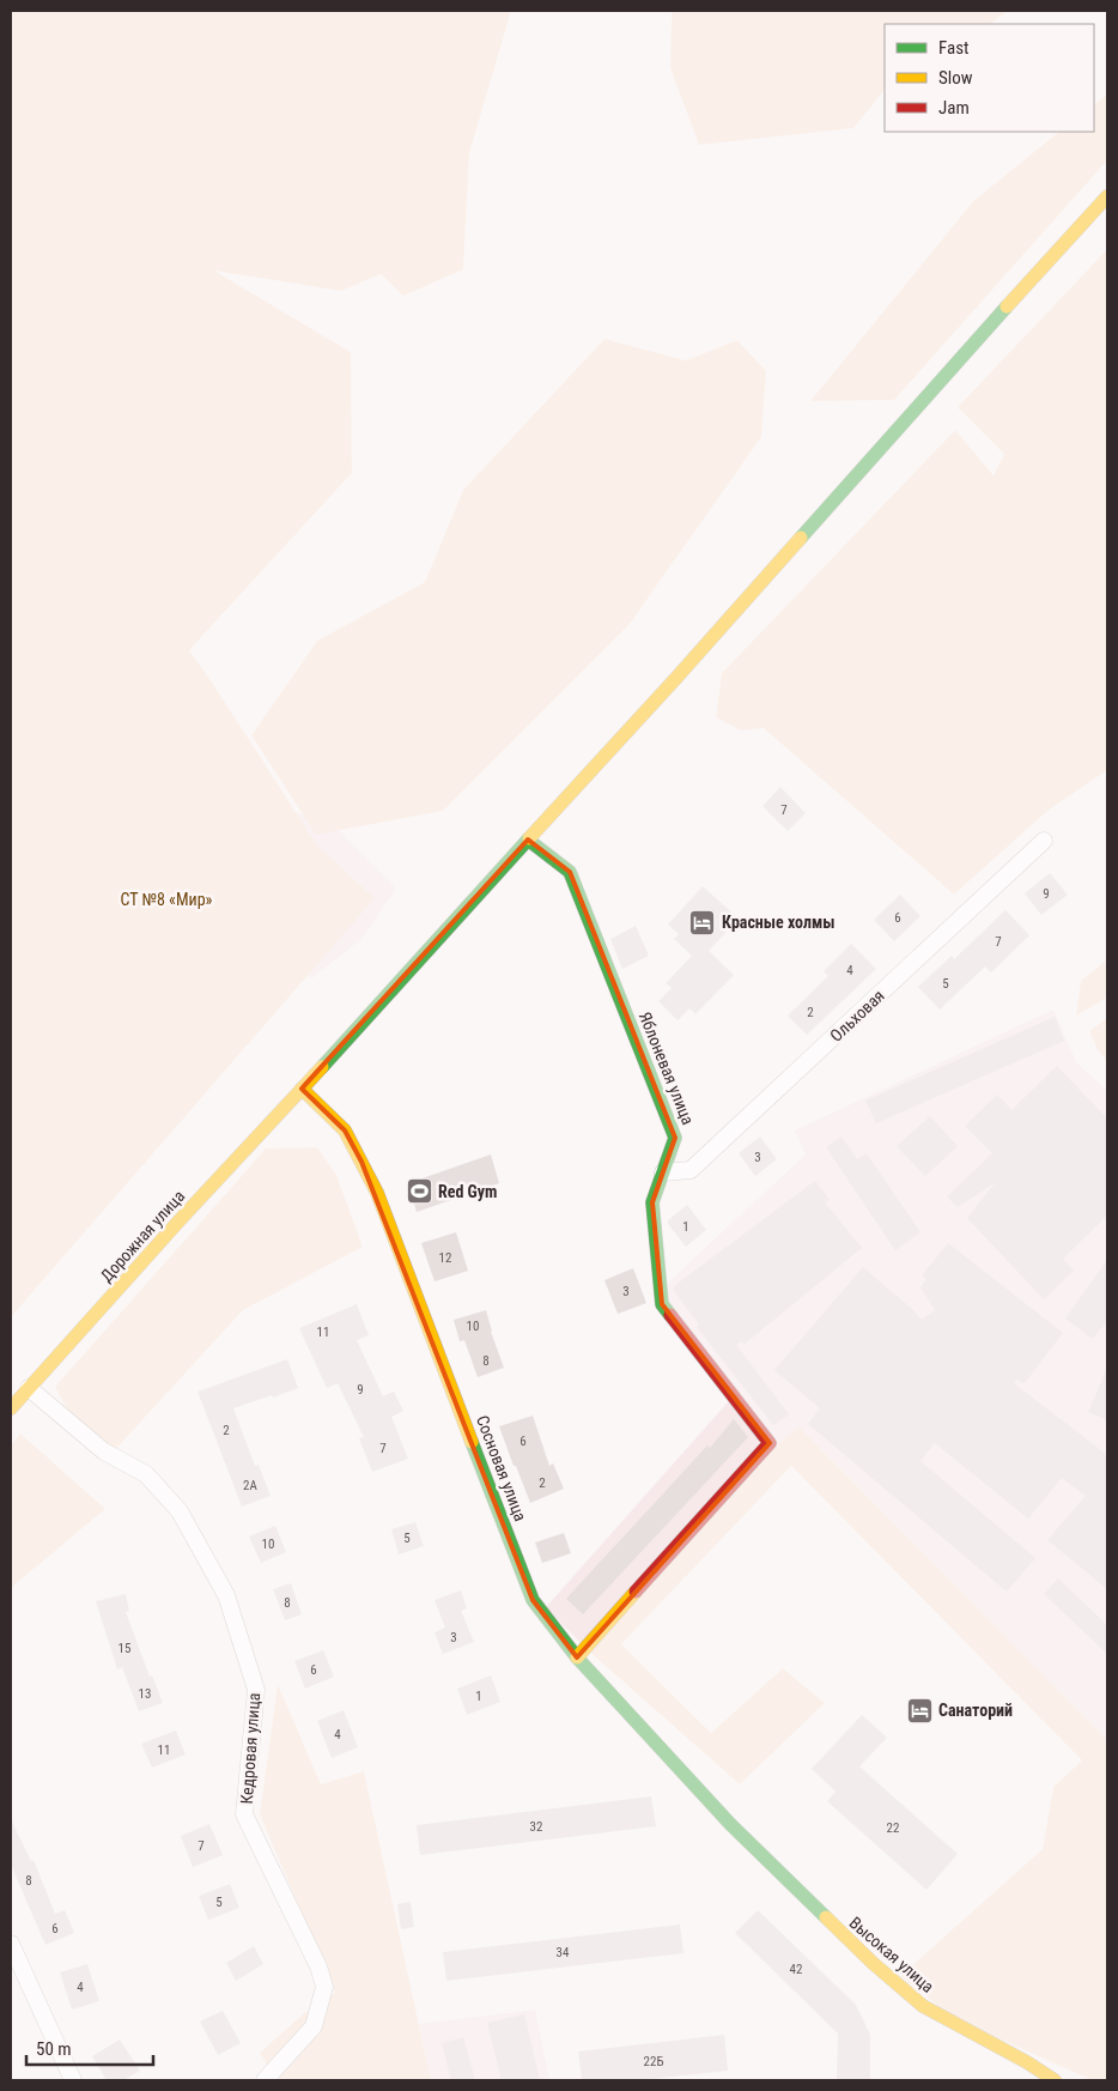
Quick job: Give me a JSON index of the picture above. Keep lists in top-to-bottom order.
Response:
{
  "streets": {
    "street": [
      "Ольховая",
      "Яблоневая улица",
      "Дорожная улица",
      "Сосновая улица",
      "Кедровая улица",
      "Высокая улица"
    ]
  },
  "crossings": [
    ["Ольховая", "Яблоневая улица"],
    ["Яблоневая улица", "Дорожная улица"],
    ["Яблоневая улица", "Сосновая улица"],
    ["Дорожная улица", "Сосновая улица"],
    ["Дорожная улица", "Кедровая улица"],
    ["Сосновая улица", "Высокая улица"]
  ],
  "parks": ["СТ №8 «Мир»"],
  "places": {
    "hotel": ["Красные холмы", "Санаторий"],
    "sports": ["Red Gym"]
  },
  "house_numbers": [
    "7",
    "9",
    "6",
    "7",
    "4",
    "5",
    "2",
    "3",
    "1",
    "12",
    "3",
    "10",
    "11",
    "8",
    "9",
    "2",
    "6",
    "7",
    "2",
    "2А",
    "5",
    "10",
    "8",
    "3",
    "15",
    "6",
    "13",
    "1",
    "4",
    "11",
    "32",
    "22",
    "7",
    "8",
    "5",
    "6",
    "34",
    "42",
    "4",
    "22Б"
  ],
  "legend": ["Fast", "Slow", "Jam"],
  "scale_bar": "50 m"
}
